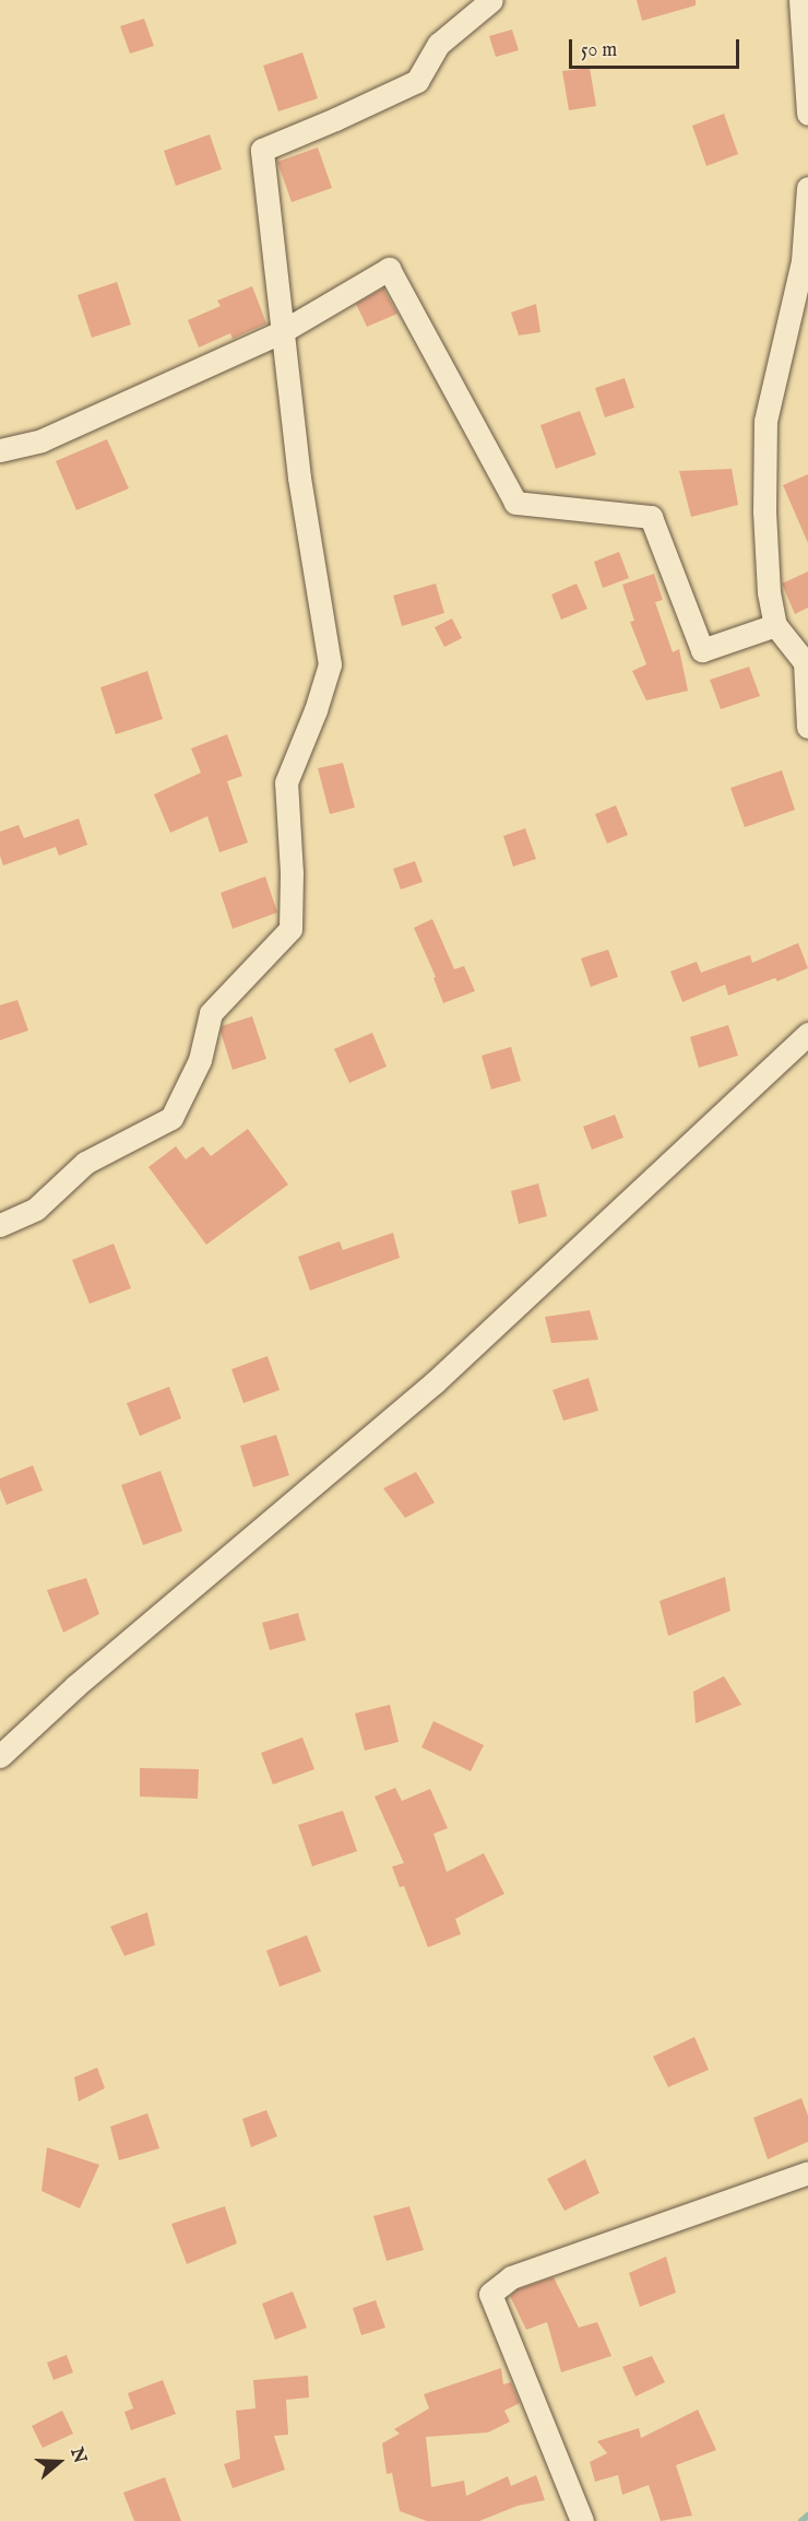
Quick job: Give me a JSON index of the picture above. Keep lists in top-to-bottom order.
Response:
{
  "scale_bar": "50 m",
  "north": "right"
}
